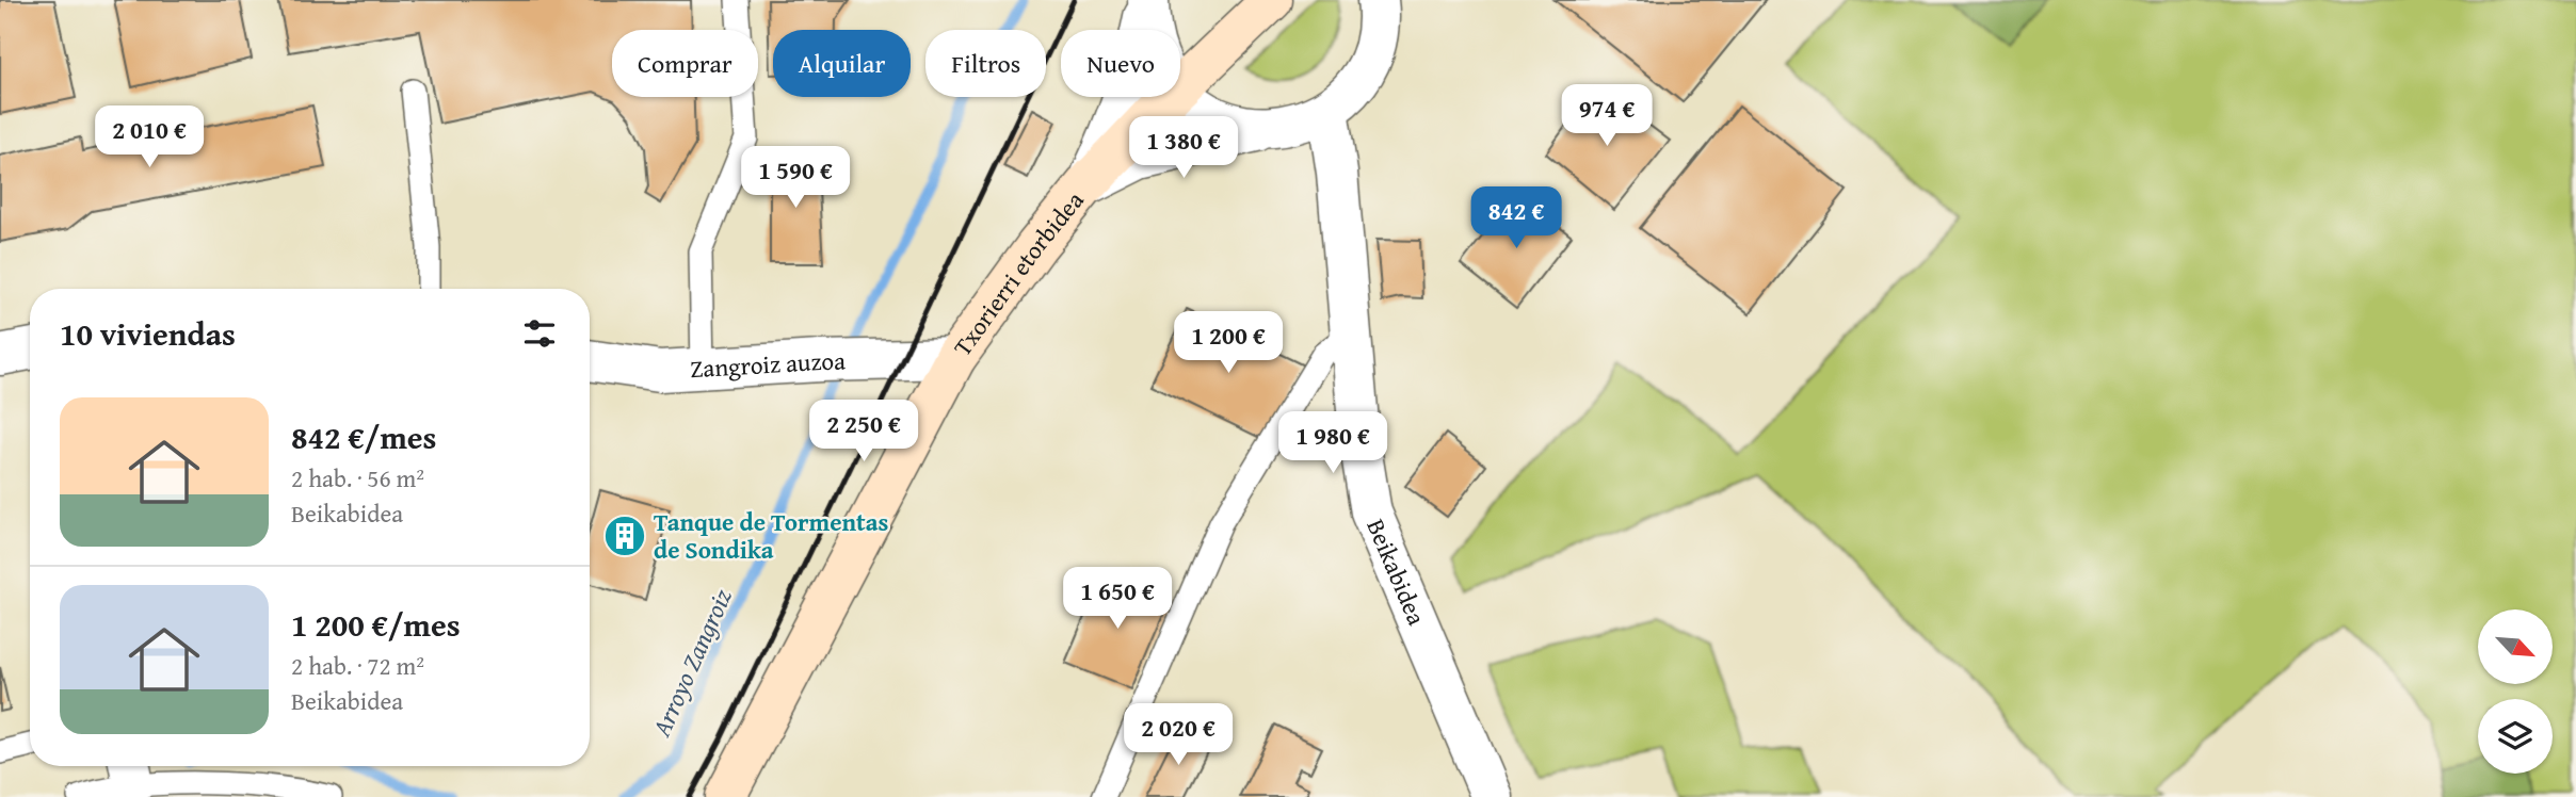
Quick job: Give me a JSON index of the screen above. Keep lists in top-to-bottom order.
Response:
{
  "streets": {
    "street": ["Txorierri etorbidea", "Zangroiz auzoa", "Beikabidea"]
  },
  "crossings": [
    ["Txorierri etorbidea", "Zangroiz auzoa"]
  ],
  "water": ["Arroyo Zangroiz"],
  "places": {
    "building": ["Tanque de Tormentas de Sondika"]
  },
  "north": "bottom right",
  "page": {
    "chip": [
      "Comprar",
      "Alquilar",
      "Filtros",
      "Nuevo"
    ],
    "price": [
      "974 €",
      "2 010 €",
      "1 380 €",
      "1 590 €",
      "842 €",
      "1 200 €",
      "2 250 €",
      "1 980 €",
      "1 650 €",
      "2 020 €"
    ],
    "heading": "10 viviendas",
    "list": [
      {
        "name": "842 €/mes",
        "note": "2 hab. · 56 m² · Beikabidea"
      },
      {
        "name": "1 200 €/mes",
        "note": "2 hab. · 72 m² · Beikabidea"
      }
    ]
  }
}
